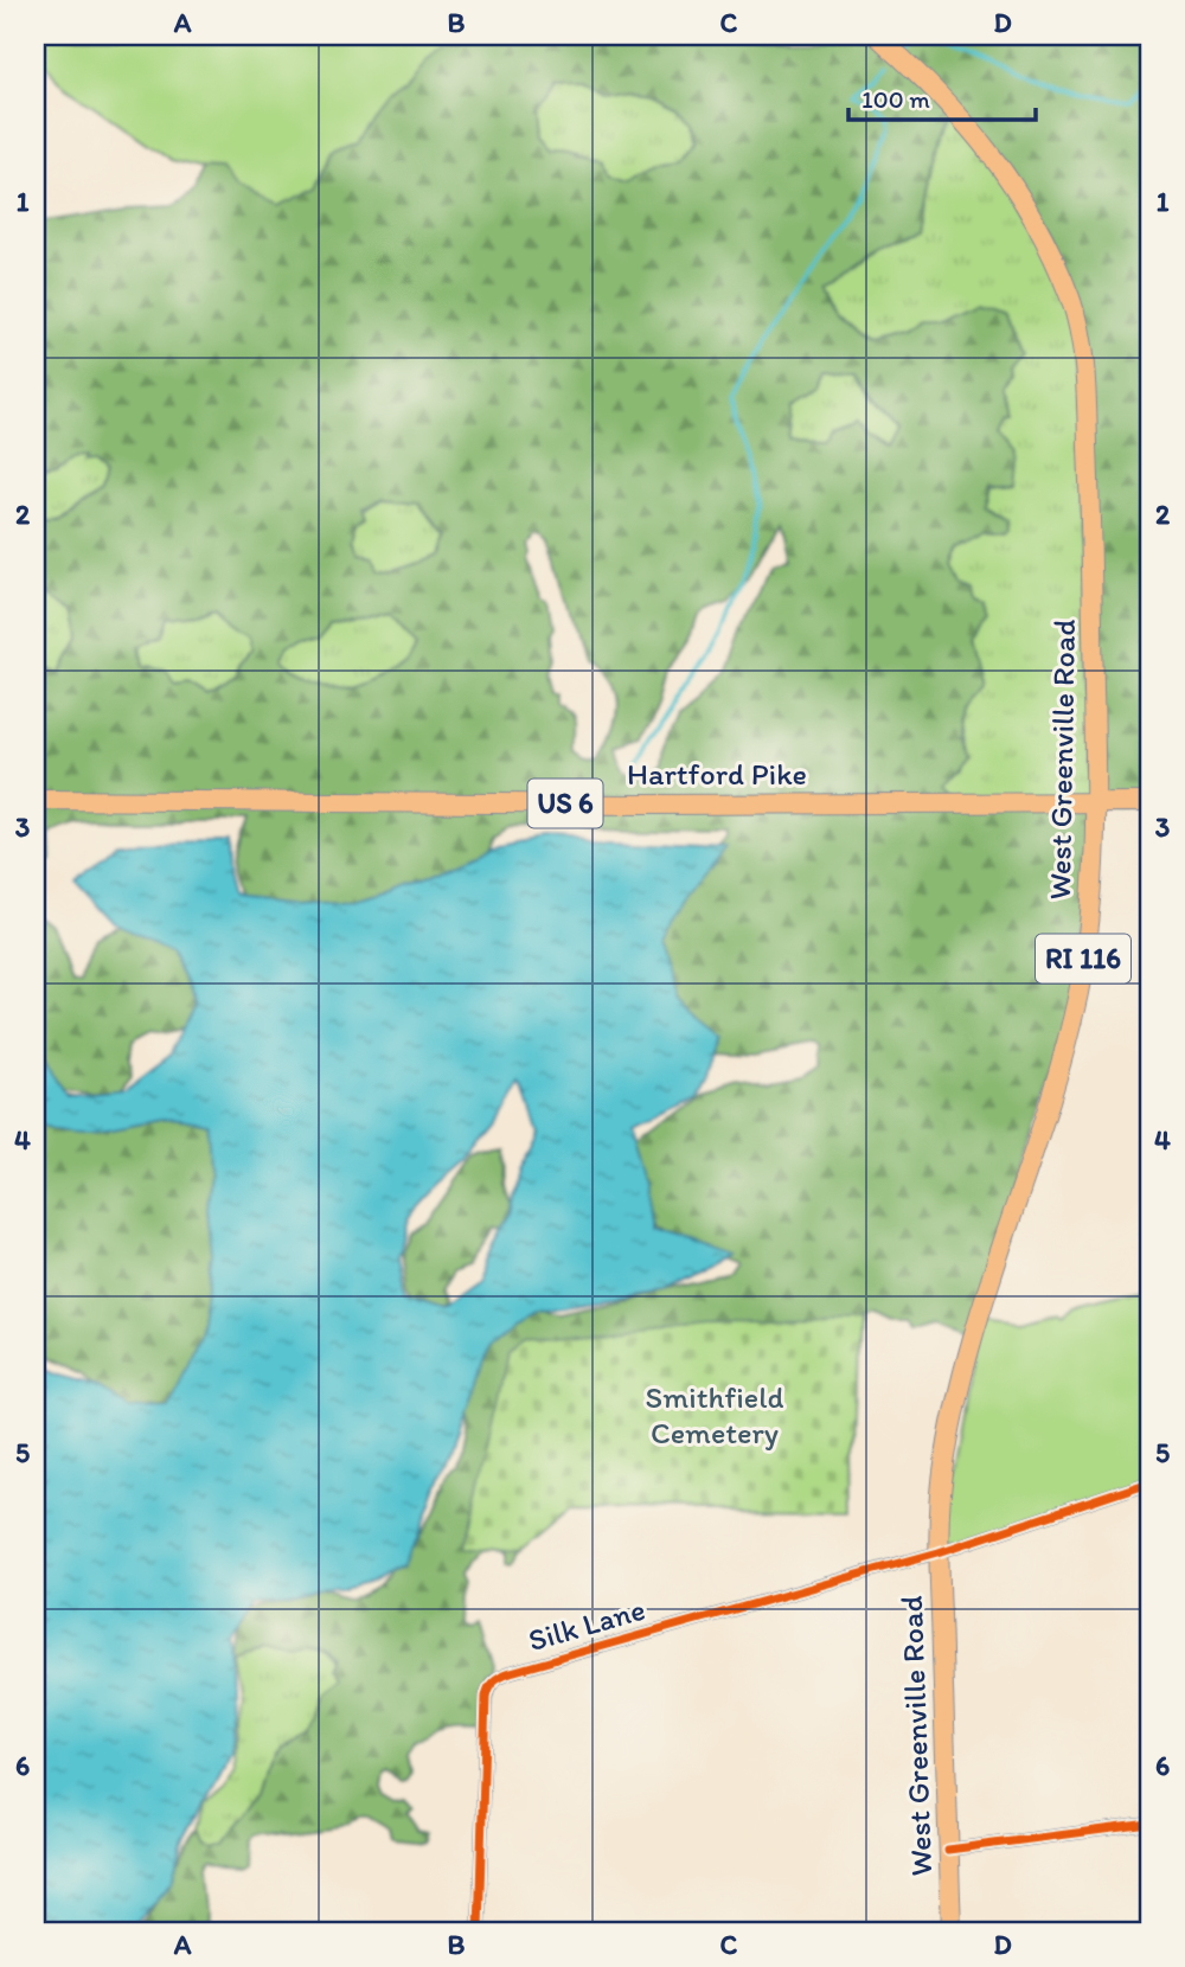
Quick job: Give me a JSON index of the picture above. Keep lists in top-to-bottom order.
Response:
{
  "streets": {
    "main road": [
      "West Greenville Road",
      "Hartford Pike",
      "US 6",
      "RI 116"
    ],
    "street": ["Silk Lane"]
  },
  "crossings": [
    ["West Greenville Road", "Hartford Pike"],
    ["West Greenville Road", "Silk Lane"]
  ],
  "parks": ["Smithfield Cemetery"],
  "scale_bar": "100 m",
  "grid": {
    "columns": [
      "A",
      "B",
      "C",
      "D"
    ],
    "rows": [
      "1",
      "2",
      "3",
      "4",
      "5",
      "6"
    ]
  }
}
